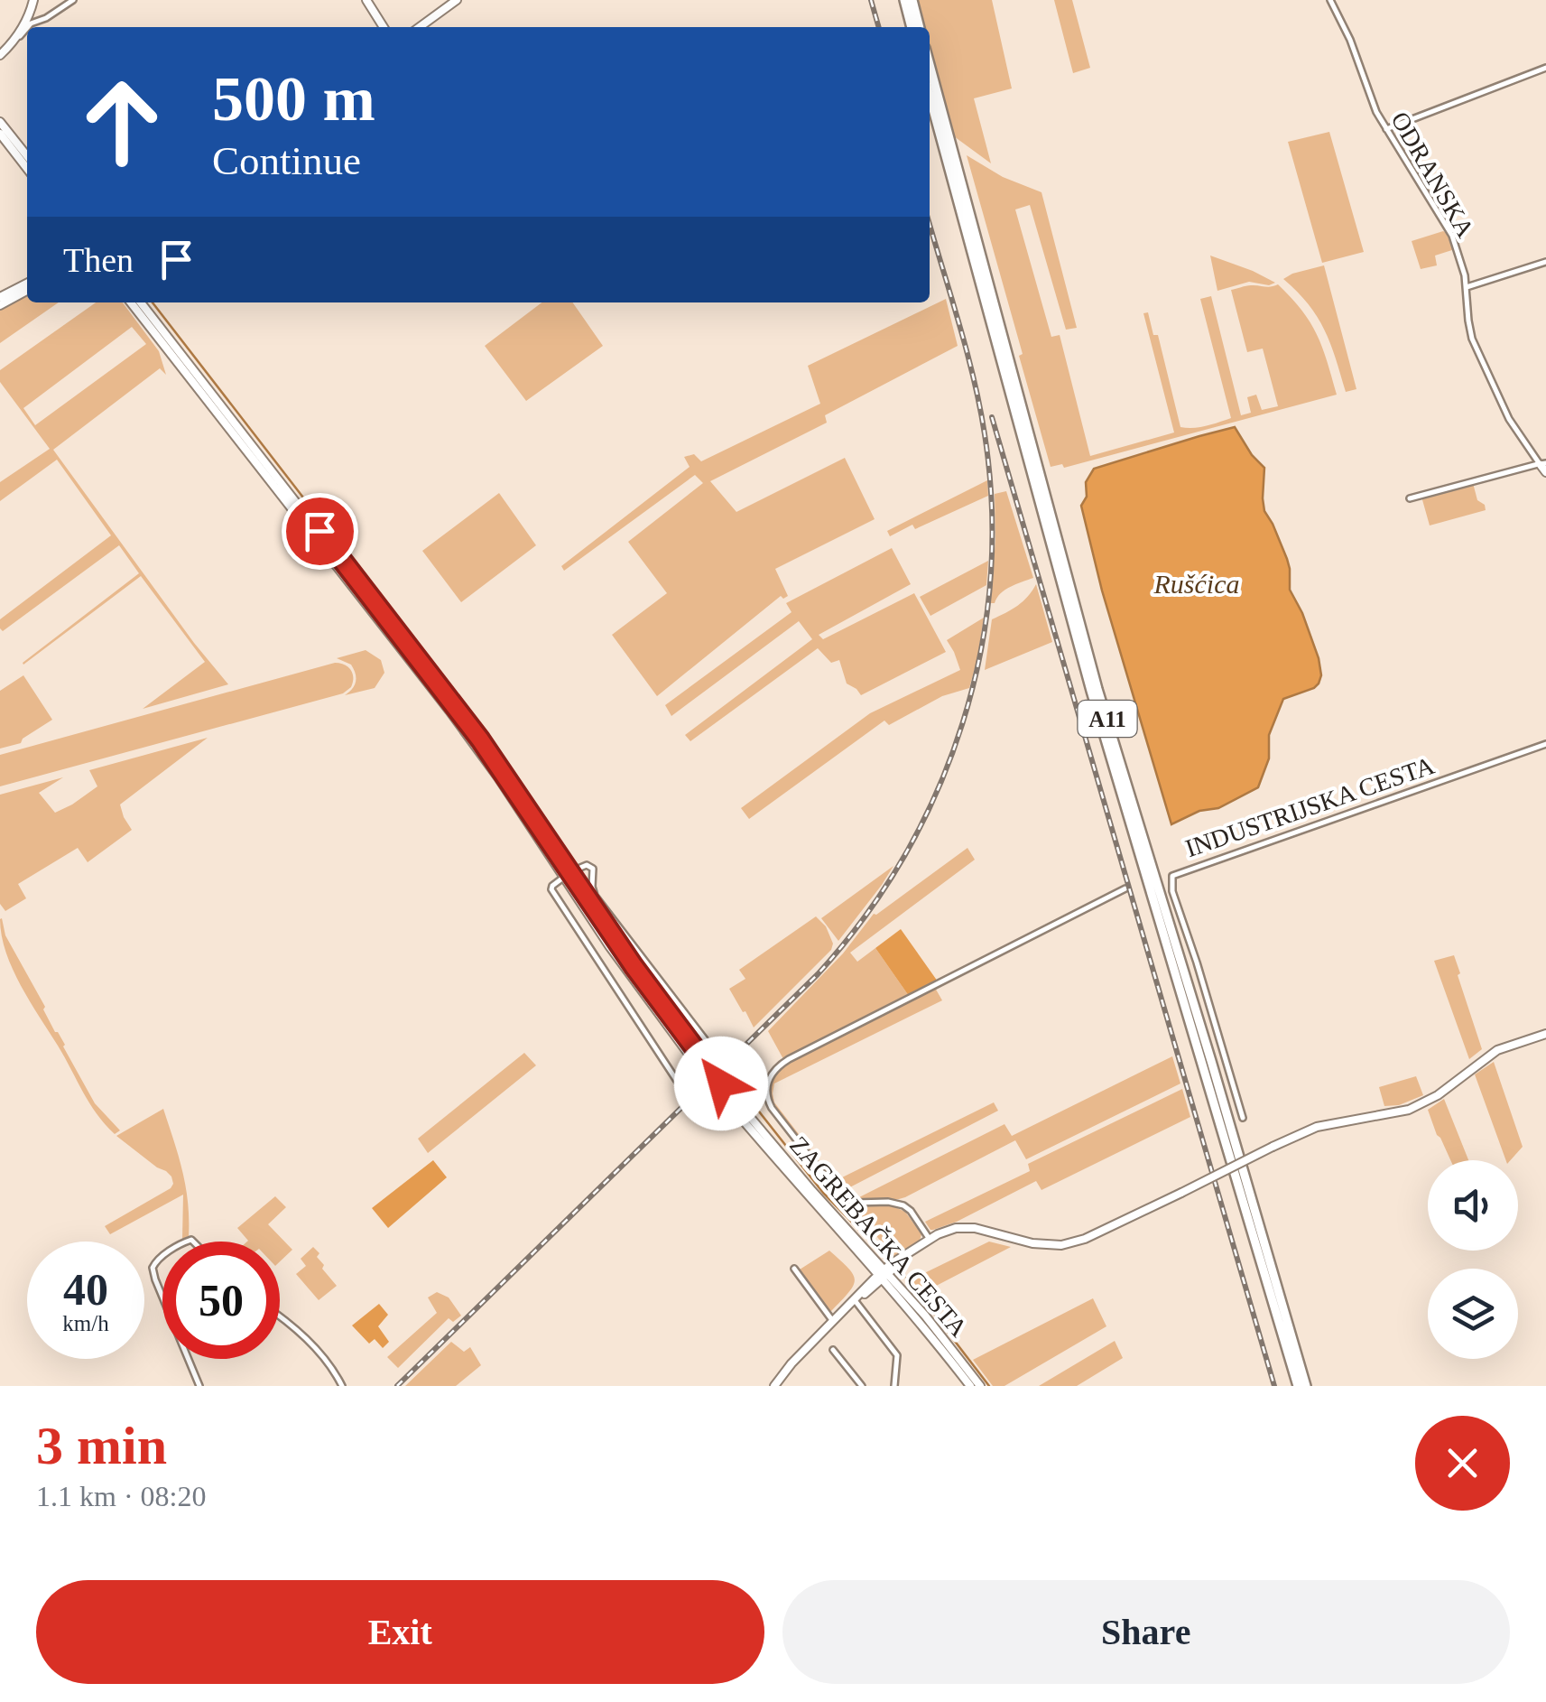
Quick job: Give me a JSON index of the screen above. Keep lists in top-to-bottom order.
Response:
{
  "streets": {
    "highway": ["A11"],
    "main road": ["ZAGREBAČKA CESTA"],
    "street": ["ODRANSKA", "INDUSTRIJSKA CESTA"]
  },
  "water": ["Rušćica"],
  "page": {
    "turn": ["500 m", "Continue"],
    "then": "Then",
    "speed": "40 km/h",
    "limit": "50",
    "heading": ["3 min", "1.1 km · 08:20"],
    "buttons": ["Exit", "Share"]
  }
}
